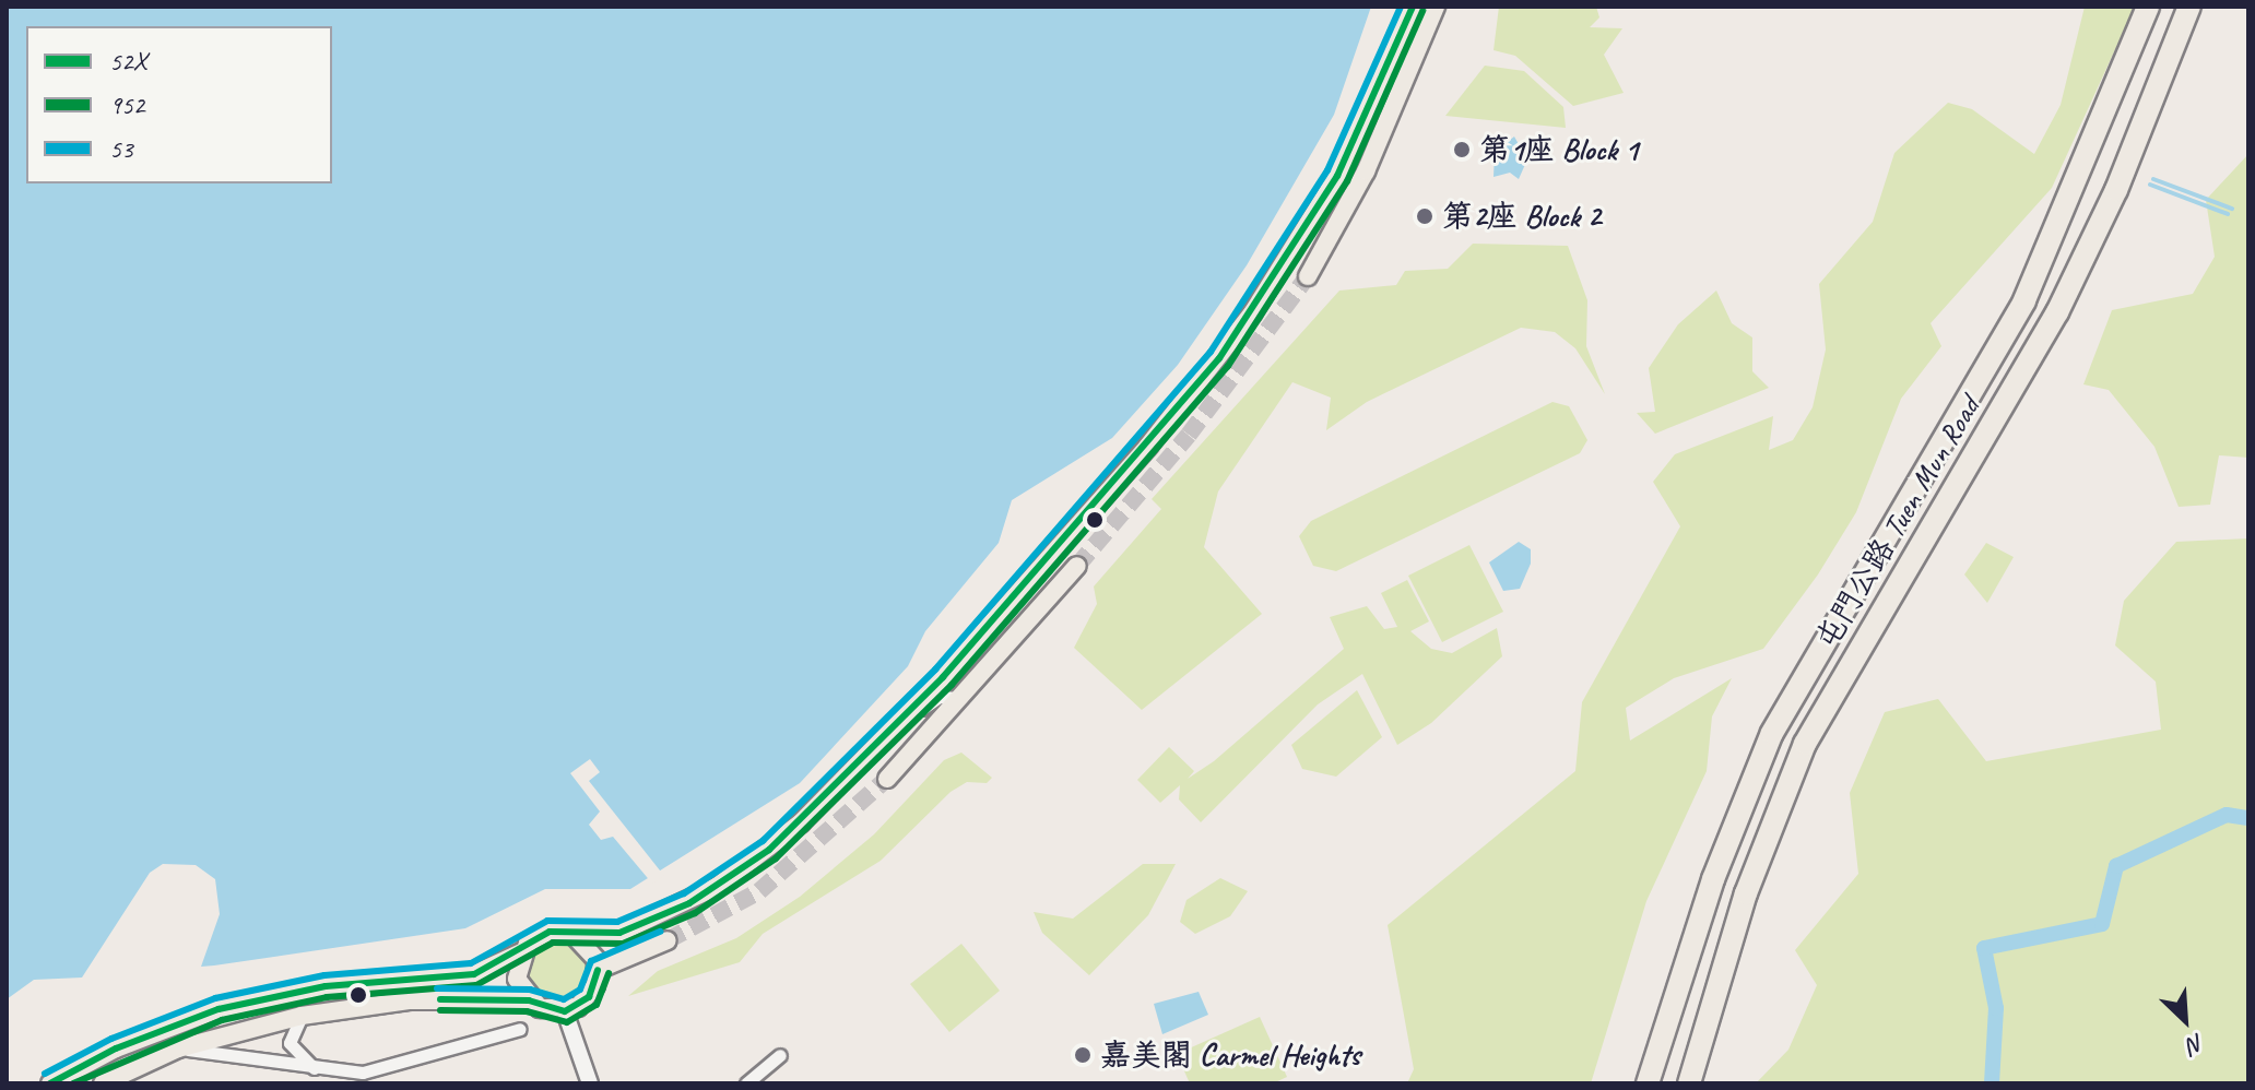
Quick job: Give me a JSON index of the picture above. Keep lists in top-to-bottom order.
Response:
{
  "streets": {
    "highway": ["屯門公路 Tuen Mun Road"]
  },
  "places": ["第1座 Block 1", "第2座 Block 2", "嘉美閣 Carmel Heights"],
  "lines": ["transit line 52X", "transit line 53", "transit line 952"],
  "legend": ["52X", "952", "53"],
  "north": "bottom right"
}
